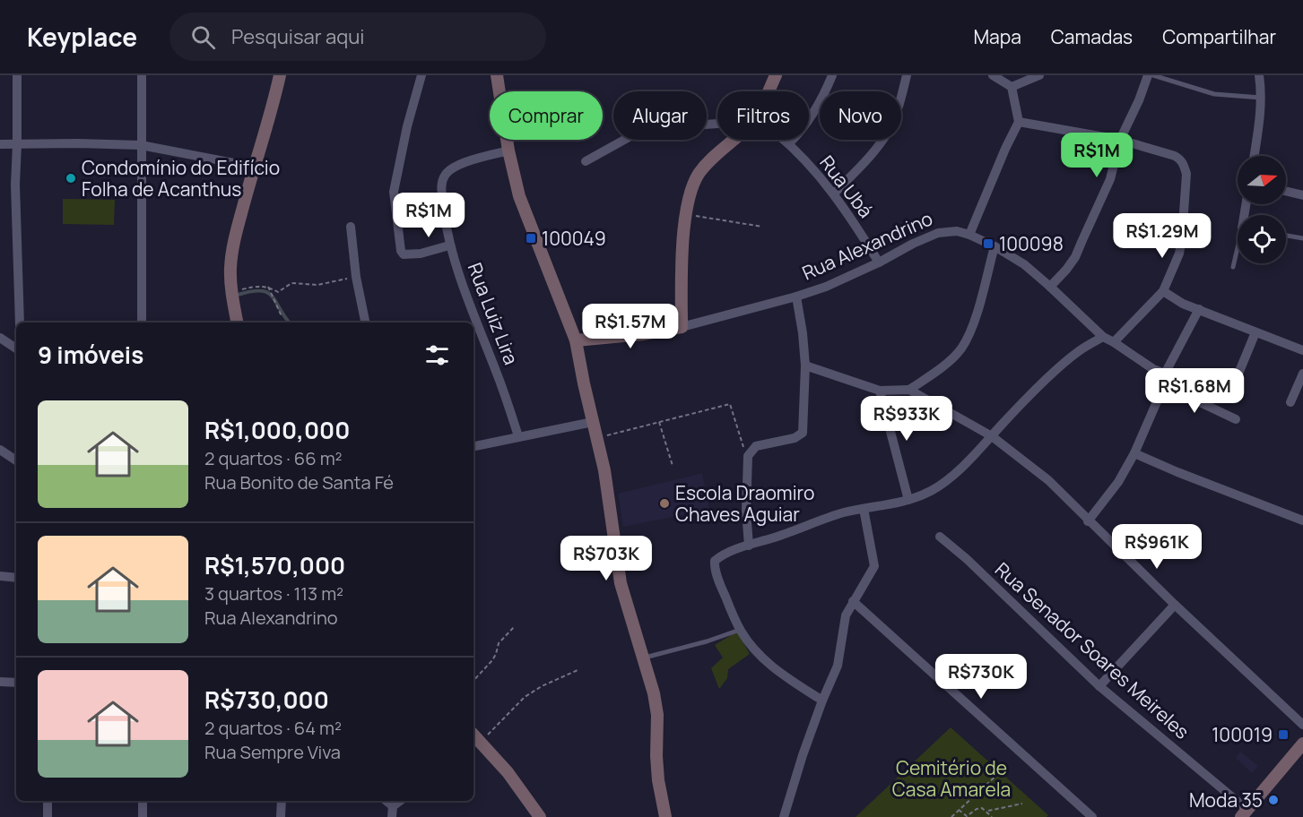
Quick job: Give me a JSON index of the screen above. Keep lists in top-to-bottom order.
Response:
{
  "streets": {
    "street": [
      "Rua Ubá",
      "Rua Alexandrino",
      "Rua Luiz Lira",
      "Rua Senador Soares Meireles"
    ]
  },
  "crossings": [
    ["Rua Ubá", "Rua Alexandrino"]
  ],
  "parks": ["Cemitério de Casa Amarela"],
  "places": {
    "other": ["Condomínio do Edifício Folha de Acanthus", "Escola Draomiro Chaves Aguiar", "Moda 35"],
    "transit": ["100049", "100098", "100019"]
  },
  "north": "right",
  "page": {
    "header": "Keyplace",
    "search": "Pesquisar aqui",
    "nav": ["Mapa", "Camadas", "Compartilhar"],
    "chip": [
      "Comprar",
      "Alugar",
      "Filtros",
      "Novo"
    ],
    "price": [
      "R$1M",
      "R$1M",
      "R$1.29M",
      "R$1.57M",
      "R$1.68M",
      "R$933K",
      "R$961K",
      "R$703K",
      "R$730K"
    ],
    "heading": "9 imóveis",
    "list": [
      {
        "name": "R$1,000,000",
        "note": "2 quartos · 66 m² · Rua Bonito de Santa Fé"
      },
      {
        "name": "R$1,570,000",
        "note": "3 quartos · 113 m² · Rua Alexandrino"
      },
      {
        "name": "R$730,000",
        "note": "2 quartos · 64 m² · Rua Sempre Viva"
      }
    ]
  }
}
